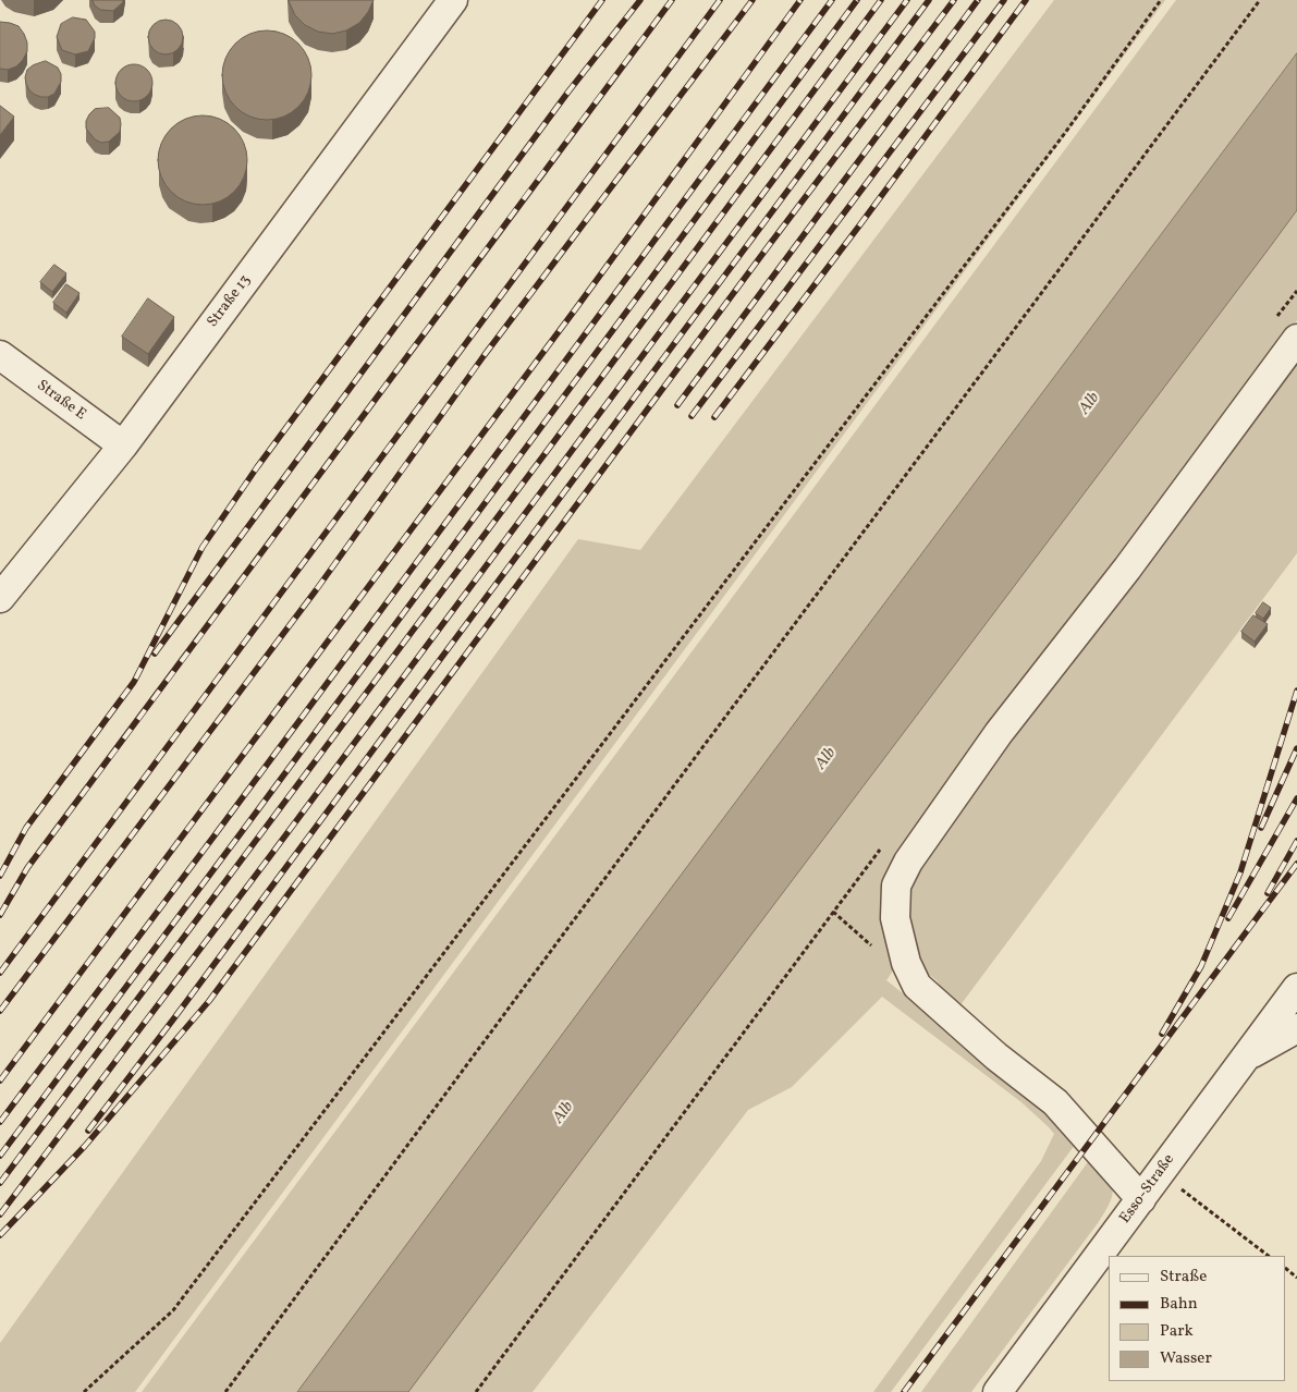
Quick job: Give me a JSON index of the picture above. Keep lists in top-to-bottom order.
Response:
{
  "streets": {
    "street": ["Straße 13", "Straße E", "Esso-Straße"]
  },
  "crossings": [
    ["Straße 13", "Straße E"]
  ],
  "water": ["Alb"],
  "legend": [
    "Straße",
    "Bahn",
    "Park",
    "Wasser"
  ]
}
